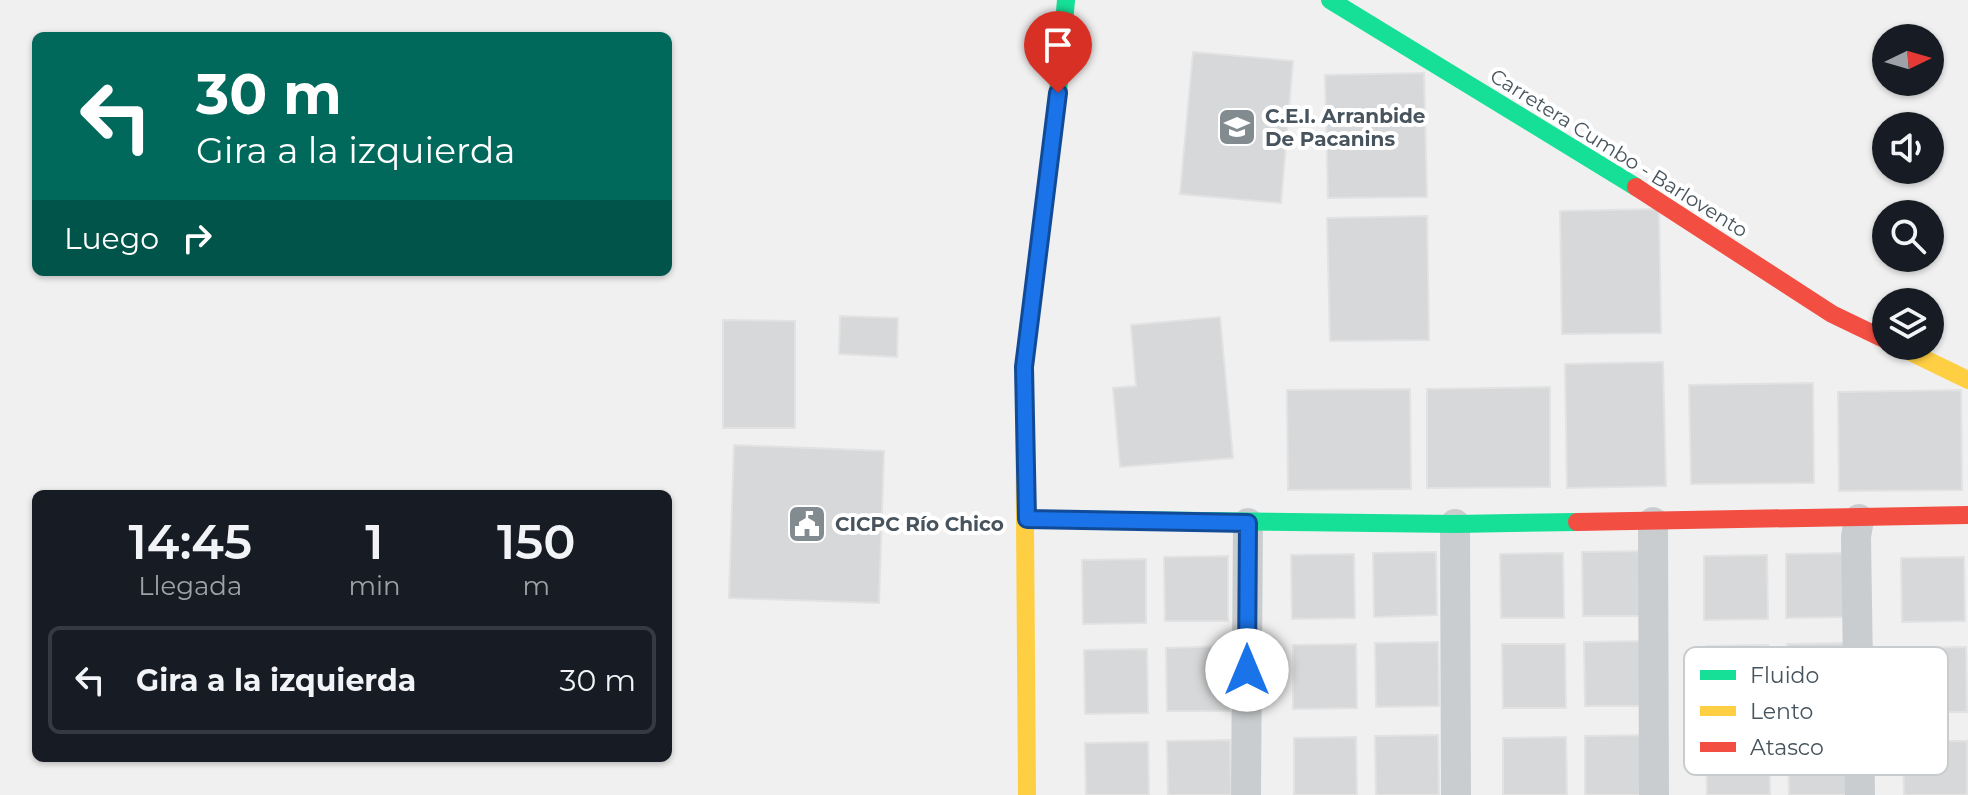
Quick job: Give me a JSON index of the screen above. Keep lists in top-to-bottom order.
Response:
{
  "streets": {
    "street": ["Carretera Cumbo - Barlovento"]
  },
  "places": {
    "school or university": ["C.E.I. Arranbide De Pacanins"],
    "public building": ["CICPC Río Chico"]
  },
  "legend": ["Fluido", "Lento", "Atasco"],
  "north": "right",
  "page": {
    "turn": ["30 m", "Gira a la izquierda"],
    "then": "Luego",
    "eta": [
      "14:45",
      "Llegada",
      "1",
      "min",
      "150",
      "m"
    ],
    "list": [
      {
        "name": "Gira a la izquierda",
        "value": "30 m"
      }
    ]
  }
}
